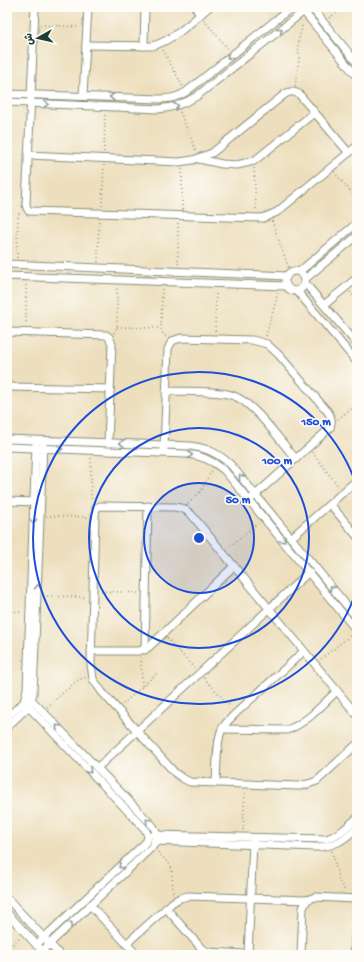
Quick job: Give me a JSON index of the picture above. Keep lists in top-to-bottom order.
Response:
{
  "north": "left",
  "rings": ["150 m", "100 m", "50 m"]
}
